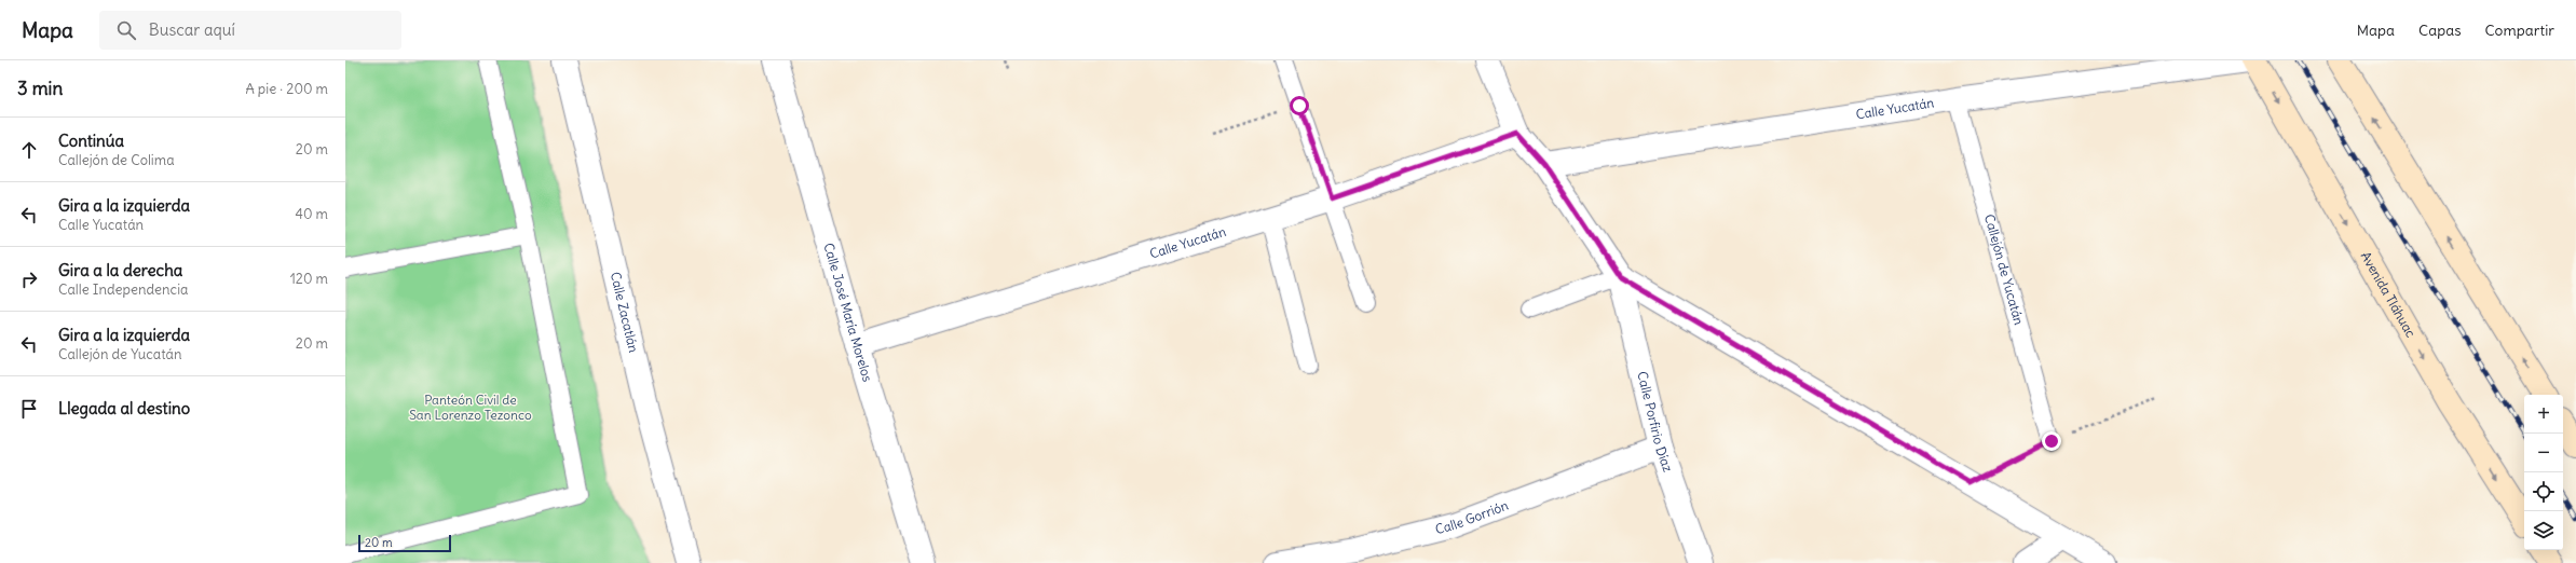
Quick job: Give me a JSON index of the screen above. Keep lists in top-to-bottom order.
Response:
{
  "streets": {
    "main road": ["Avenida Tláhuac"],
    "street": [
      "Calle Yucatán",
      "Calle José María Morelos",
      "Calle Zacatlán",
      "Calle Porfirio Díaz",
      "Calle Gorrión"
    ],
    "lane": ["Callejón de Yucatán"]
  },
  "crossings": [
    ["Calle Yucatán", "Callejón de Yucatán"],
    ["Calle Yucatán", "Calle José María Morelos"],
    ["Calle Porfirio Díaz", "Calle Gorrión"]
  ],
  "parks": ["Panteón Civil de San Lorenzo Tezonco"],
  "scale_bar": "20 m",
  "page": {
    "header": "Mapa",
    "search": "Buscar aquí",
    "nav": ["Mapa", "Capas", "Compartir"],
    "heading": ["3 min", "A pie · 200 m"],
    "list": [
      ["Continúa", "Callejón de Colima", "20 m"],
      ["Gira a la izquierda", "Calle Yucatán", "40 m"],
      ["Gira a la derecha", "Calle Independencia", "120 m"],
      ["Gira a la izquierda", "Callejón de Yucatán", "20 m"],
      "Llegada al destino"
    ],
    "map_buttons": ["+", "−"],
    "scale": "20 m"
  }
}
